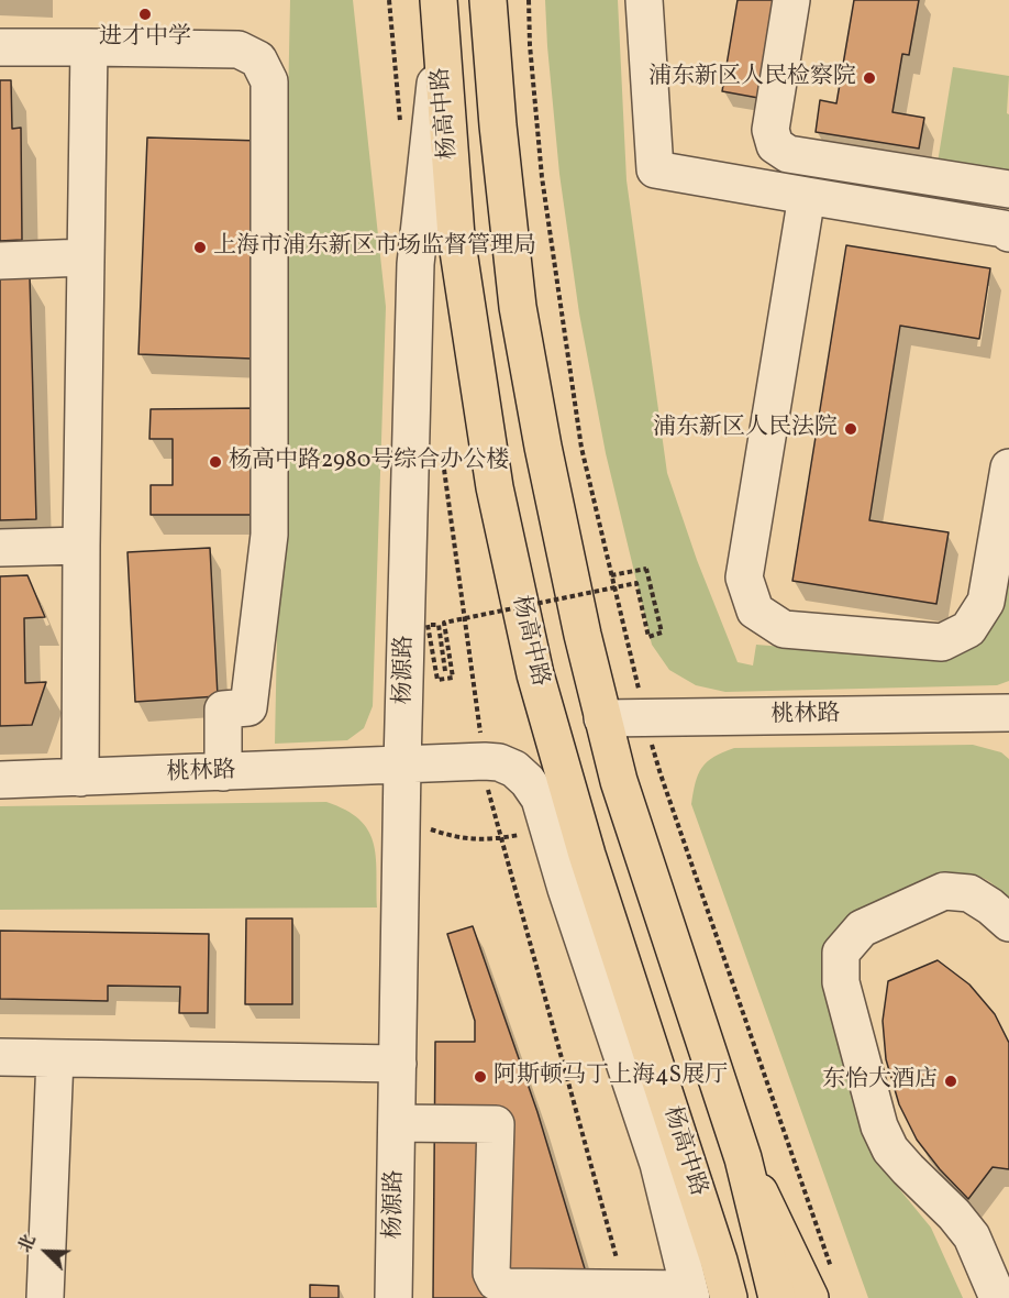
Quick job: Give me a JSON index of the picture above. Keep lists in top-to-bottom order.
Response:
{
  "streets": {
    "main road": ["杨高中路"],
    "street": ["杨源路", "桃林路"]
  },
  "crossings": [
    ["杨高中路", "杨源路"],
    ["杨高中路", "桃林路"],
    ["杨源路", "桃林路"]
  ],
  "places": [
    "进才中学",
    "浦东新区人民检察院",
    "上海市浦东新区市场监督管理局",
    "浦东新区人民法院",
    "杨高中路2980号综合办公楼",
    "阿斯顿马丁上海4S展厅",
    "东怡大酒店"
  ],
  "north": "top left"
}
